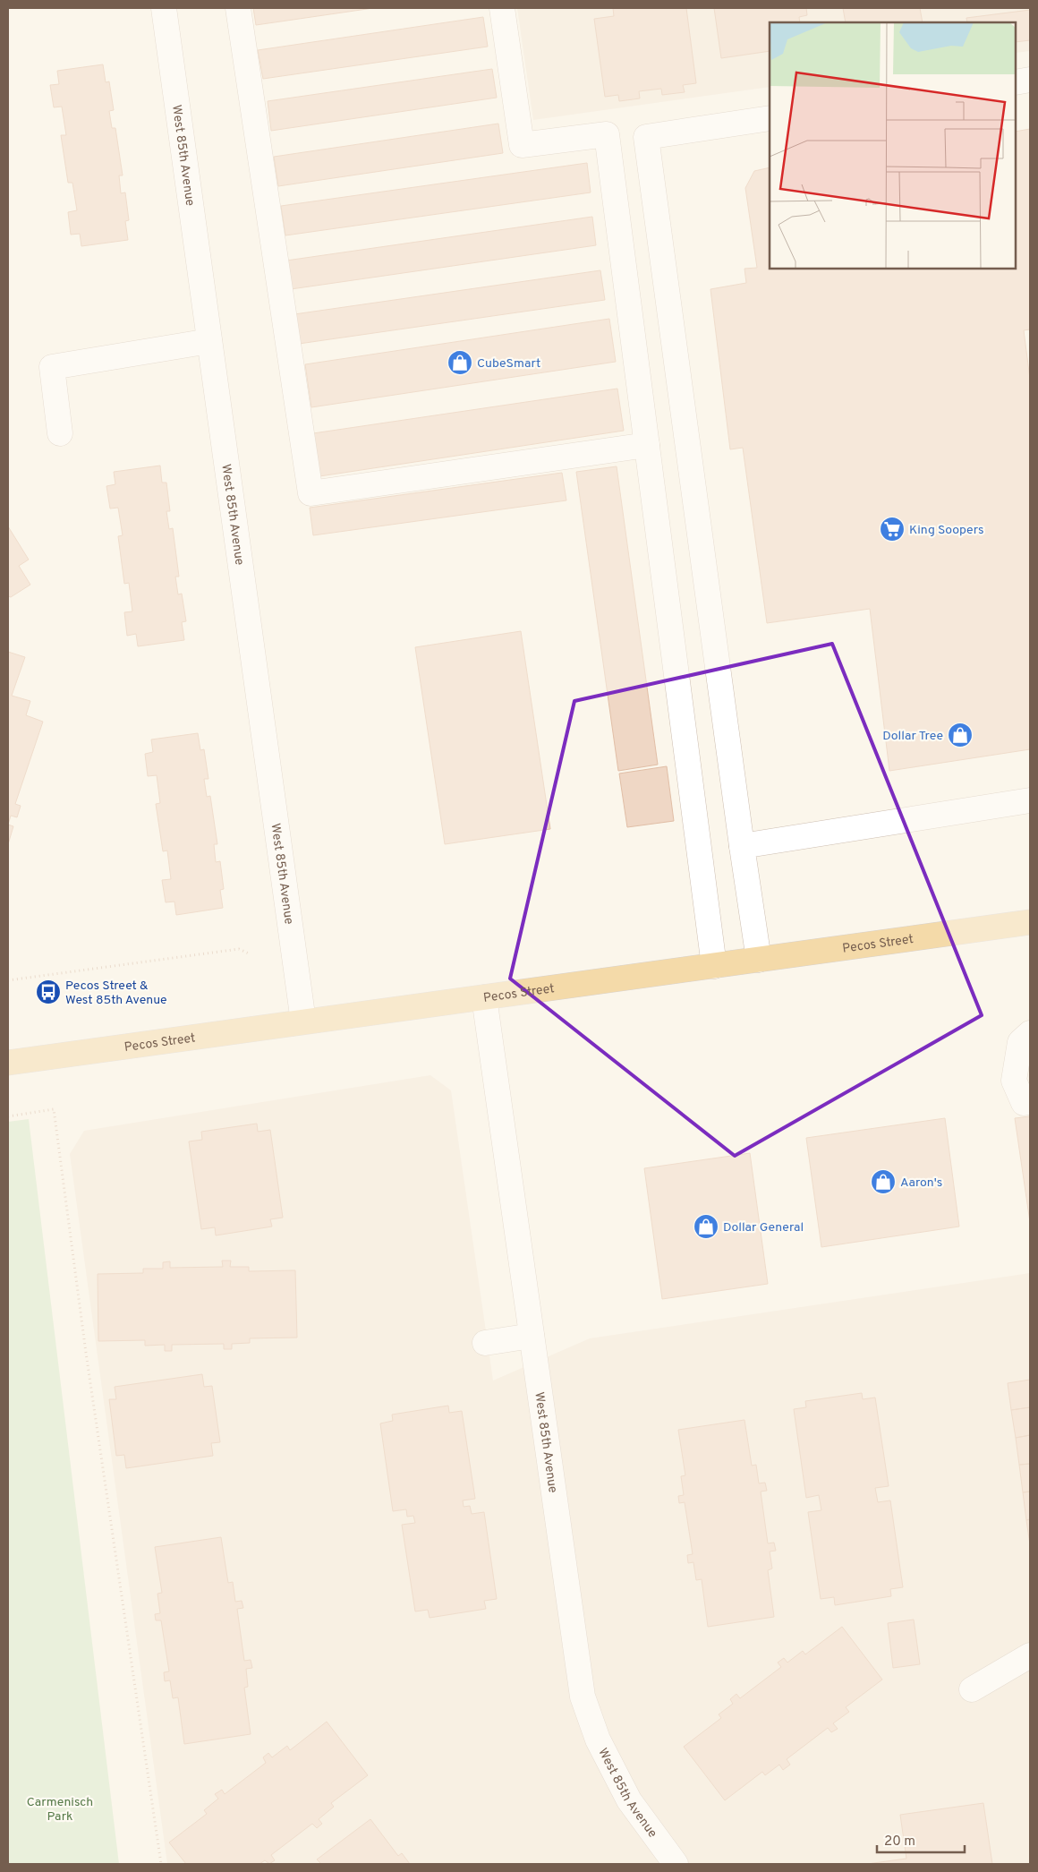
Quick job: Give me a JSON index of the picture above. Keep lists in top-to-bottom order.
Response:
{
  "streets": {
    "main road": ["Pecos Street"],
    "street": ["West 85th Avenue"]
  },
  "crossings": [
    ["West 85th Avenue", "Pecos Street"]
  ],
  "parks": ["Carmenisch Park"],
  "places": {
    "shop": [
      "CubeSmart",
      "Dollar Tree",
      "Aaron's",
      "Dollar General"
    ],
    "supermarket": ["King Soopers"],
    "bus stop": ["Pecos Street & West 85th Avenue"]
  },
  "scale_bar": "20 m"
}
